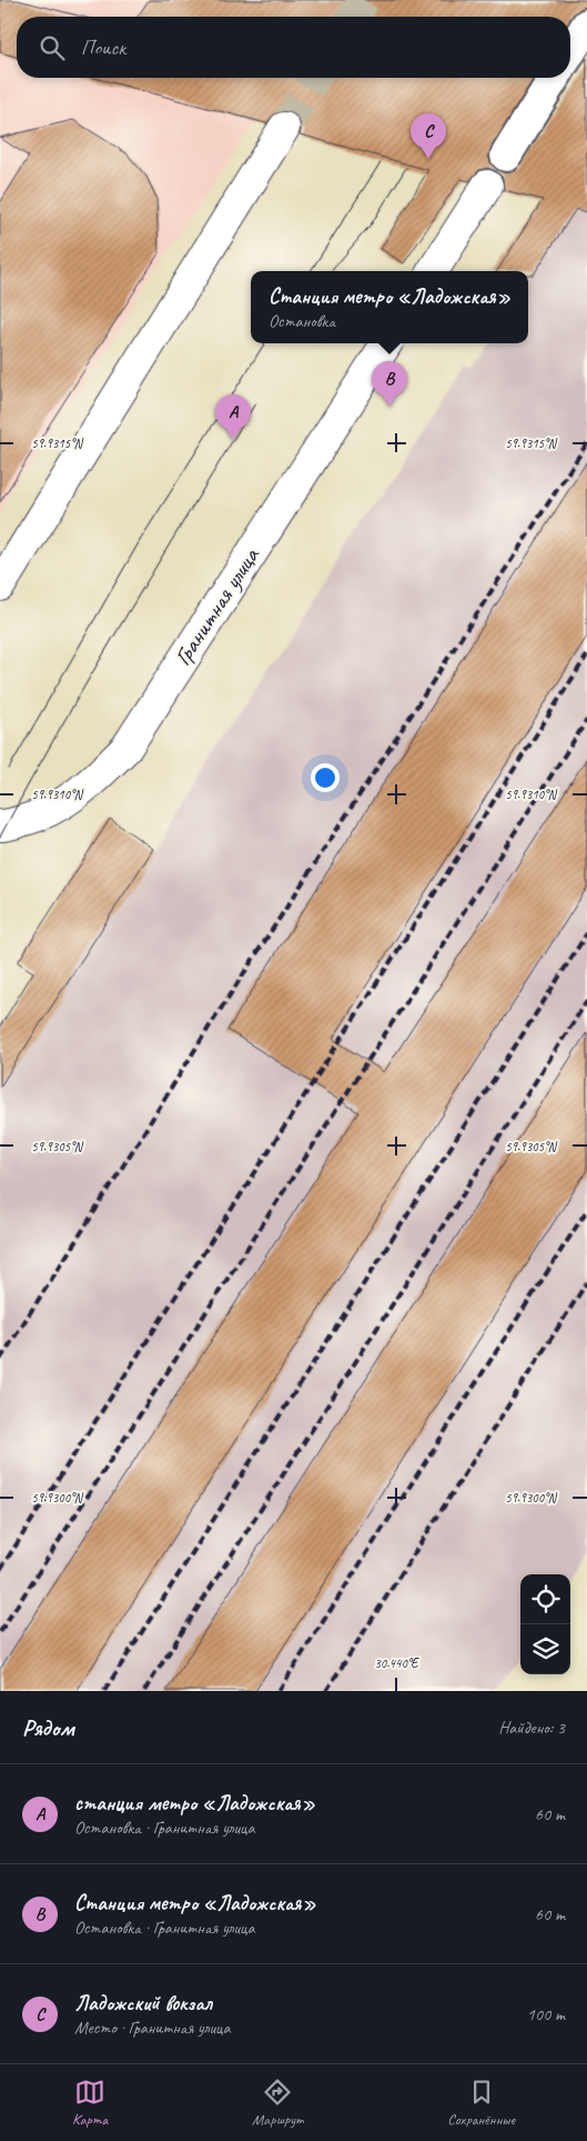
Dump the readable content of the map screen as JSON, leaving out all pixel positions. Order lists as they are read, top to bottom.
{
  "streets": {
    "street": ["Гранитная улица"]
  },
  "page": {
    "search": "Поиск",
    "pins": ["C", "B", "A"],
    "popup": ["Станция метро «Ладожская»", "Остановка"],
    "heading": ["Рядом", "Найдено: 3"],
    "list": [
      {
        "mark": "A",
        "name": "станция метро «Ладожская»",
        "note": "Остановка · Гранитная улица",
        "value": "60 m"
      },
      {
        "mark": "B",
        "name": "Станция метро «Ладожская»",
        "note": "Остановка · Гранитная улица",
        "value": "60 m"
      },
      {
        "mark": "C",
        "name": "Ладожский вокзал",
        "note": "Место · Гранитная улица",
        "value": "100 m"
      }
    ],
    "nav": ["Карта", "Маршрут", "Сохранённые"]
  },
  "coordinates": [
    "59.9315°N",
    "59.9310°N",
    "59.9305°N",
    "59.9300°N",
    "30.440°E"
  ]
}
